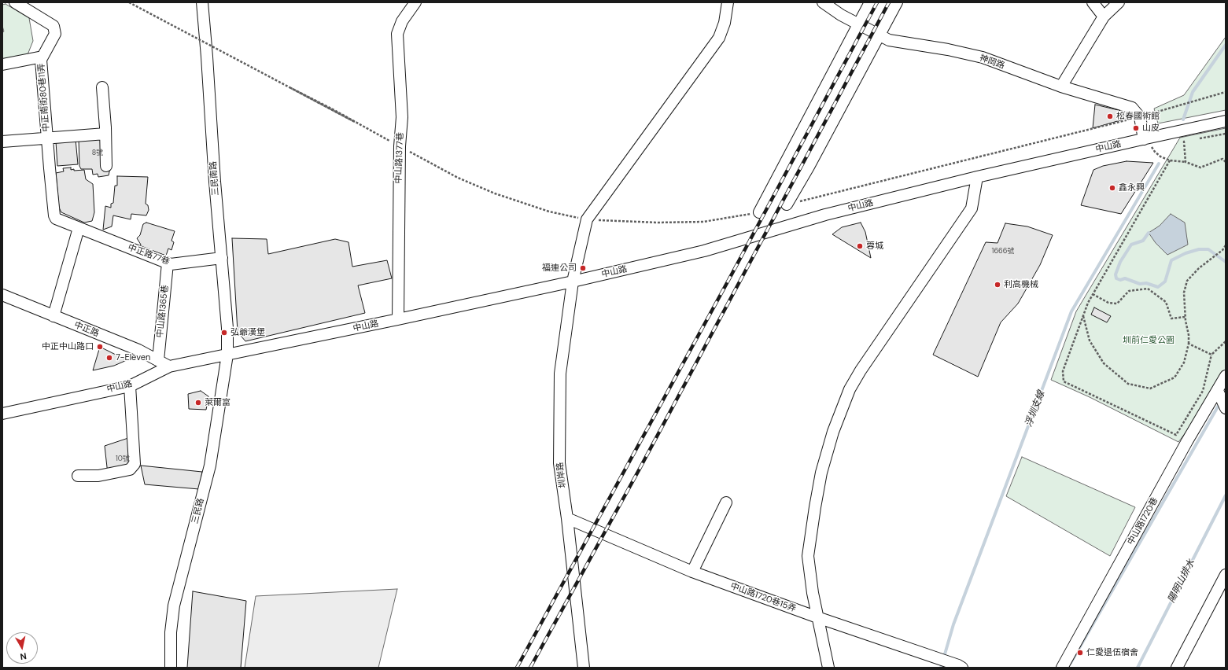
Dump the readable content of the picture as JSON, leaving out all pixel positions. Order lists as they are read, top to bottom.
{
  "streets": {
    "street": [
      "神岡路",
      "中正南街80巷11弄",
      "中山路",
      "中山路1377巷",
      "三民南路",
      "中正路77巷",
      "中山路1365巷",
      "中正路",
      "圳岸路",
      "三民路",
      "中山路1720巷",
      "中山路1720巷15弄"
    ]
  },
  "crossings": [
    ["中正南街80巷11弄", "中正路77巷"],
    ["中山路", "中山路1377巷"],
    ["中山路", "三民南路"],
    ["中山路", "中正路"],
    ["中山路", "圳岸路"],
    ["中山路", "三民路"],
    ["三民南路", "中正路77巷"],
    ["三民南路", "三民路"],
    ["中正路77巷", "中山路1365巷"],
    ["中山路1365巷", "中正路"],
    ["圳岸路", "中山路1720巷15弄"]
  ],
  "water": ["浮圳支線", "陽明山排水"],
  "parks": ["圳前仁愛公園"],
  "places": [
    "松春國術館",
    "山皮",
    "鑫永興",
    "蓉城",
    "福連公司",
    "利高機械",
    "弘爺漢堡",
    "中正中山路口",
    "7-Eleven",
    "萊爾富",
    "仁愛退伍宿舍"
  ],
  "house_numbers": ["8號", "1666號", "10號"],
  "north": "bottom"
}
